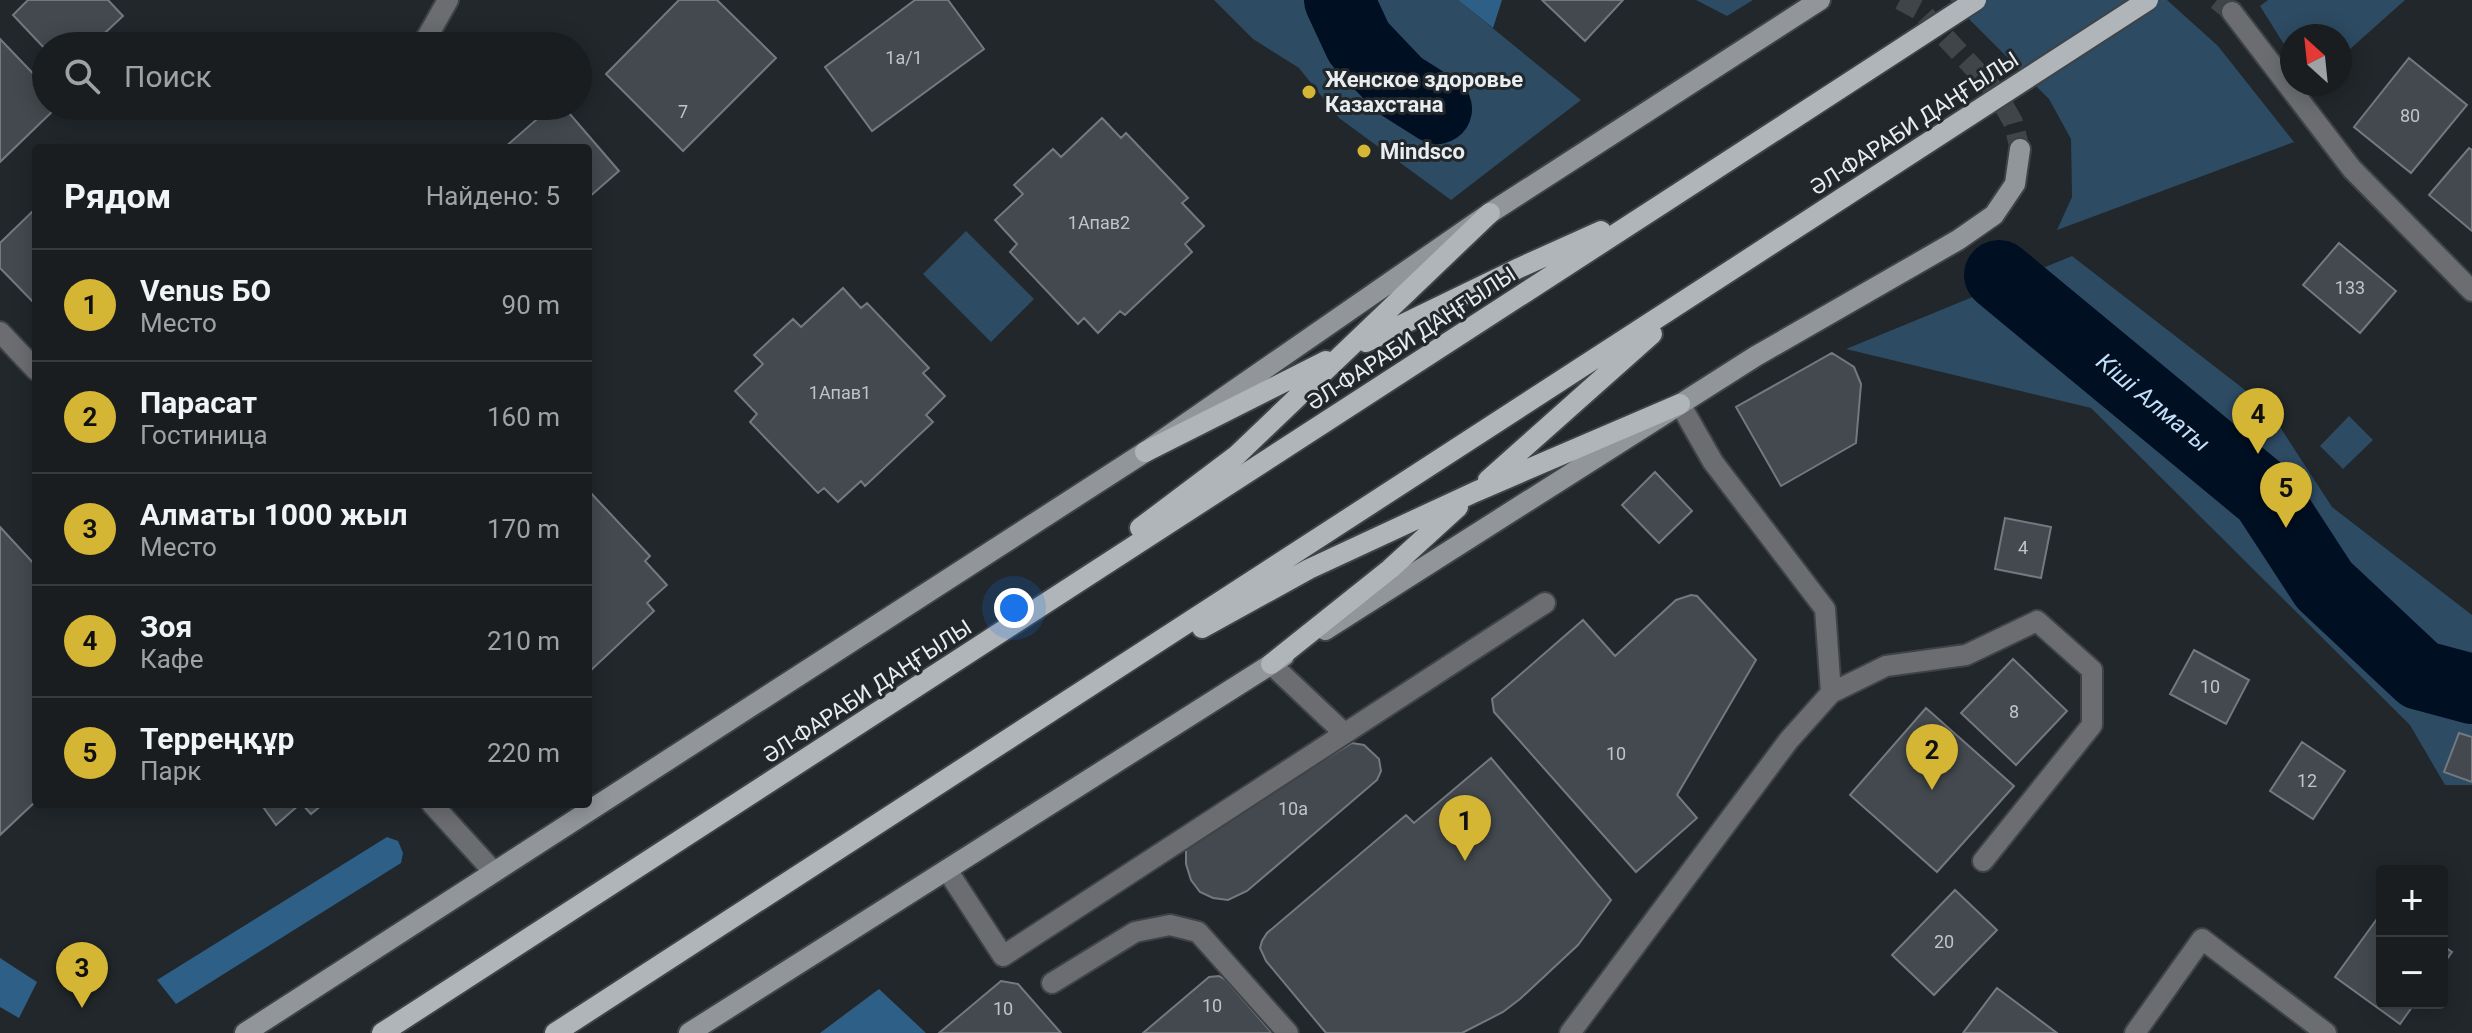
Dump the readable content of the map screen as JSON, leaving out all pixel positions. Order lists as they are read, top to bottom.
{
  "streets": {
    "main road": ["ӘЛ-ФАРАБИ ДАҢҒЫЛЫ"]
  },
  "water": ["Кіші Алматы"],
  "places": ["Женское здоровье Казахстана", "Mindsco"],
  "house_numbers": [
    "1а/1",
    "7",
    "80",
    "1Апав2",
    "133",
    "1Апав1",
    "4",
    "10",
    "8",
    "10",
    "12",
    "10а",
    "20",
    "10",
    "10"
  ],
  "north": "top left",
  "page": {
    "search": "Поиск",
    "heading": ["Рядом", "Найдено: 5"],
    "list": [
      {
        "mark": "1",
        "name": "Venus БО",
        "note": "Место",
        "value": "90 m"
      },
      {
        "mark": "2",
        "name": "Парасат",
        "note": "Гостиница",
        "value": "160 m"
      },
      {
        "mark": "3",
        "name": "Алматы 1000 жыл",
        "note": "Место",
        "value": "170 m"
      },
      {
        "mark": "4",
        "name": "Зоя",
        "note": "Кафе",
        "value": "210 m"
      },
      {
        "mark": "5",
        "name": "Терреңқұр",
        "note": "Парк",
        "value": "220 m"
      }
    ],
    "pins": [
      "4",
      "5",
      "2",
      "1",
      "3"
    ],
    "map_buttons": ["+", "−"]
  }
}
